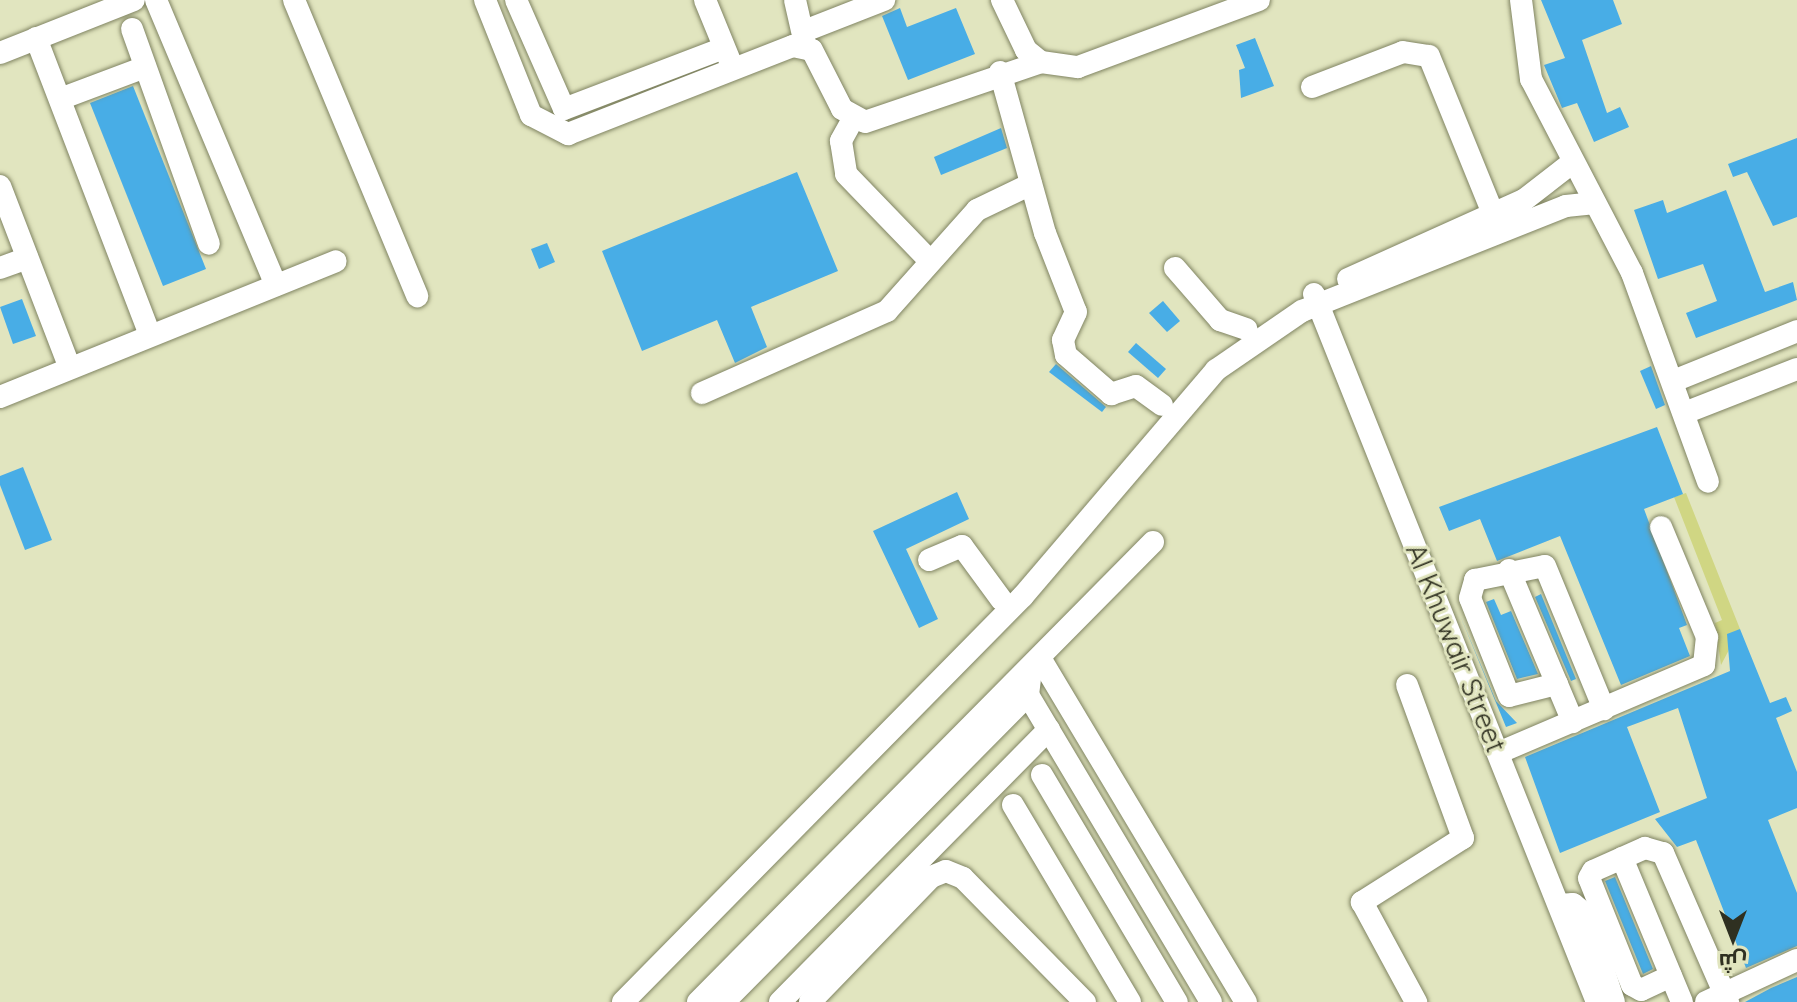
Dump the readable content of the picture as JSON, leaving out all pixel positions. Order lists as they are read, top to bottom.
{
  "streets": {
    "street": ["Al Khuwair Street"]
  },
  "north": "bottom"
}
